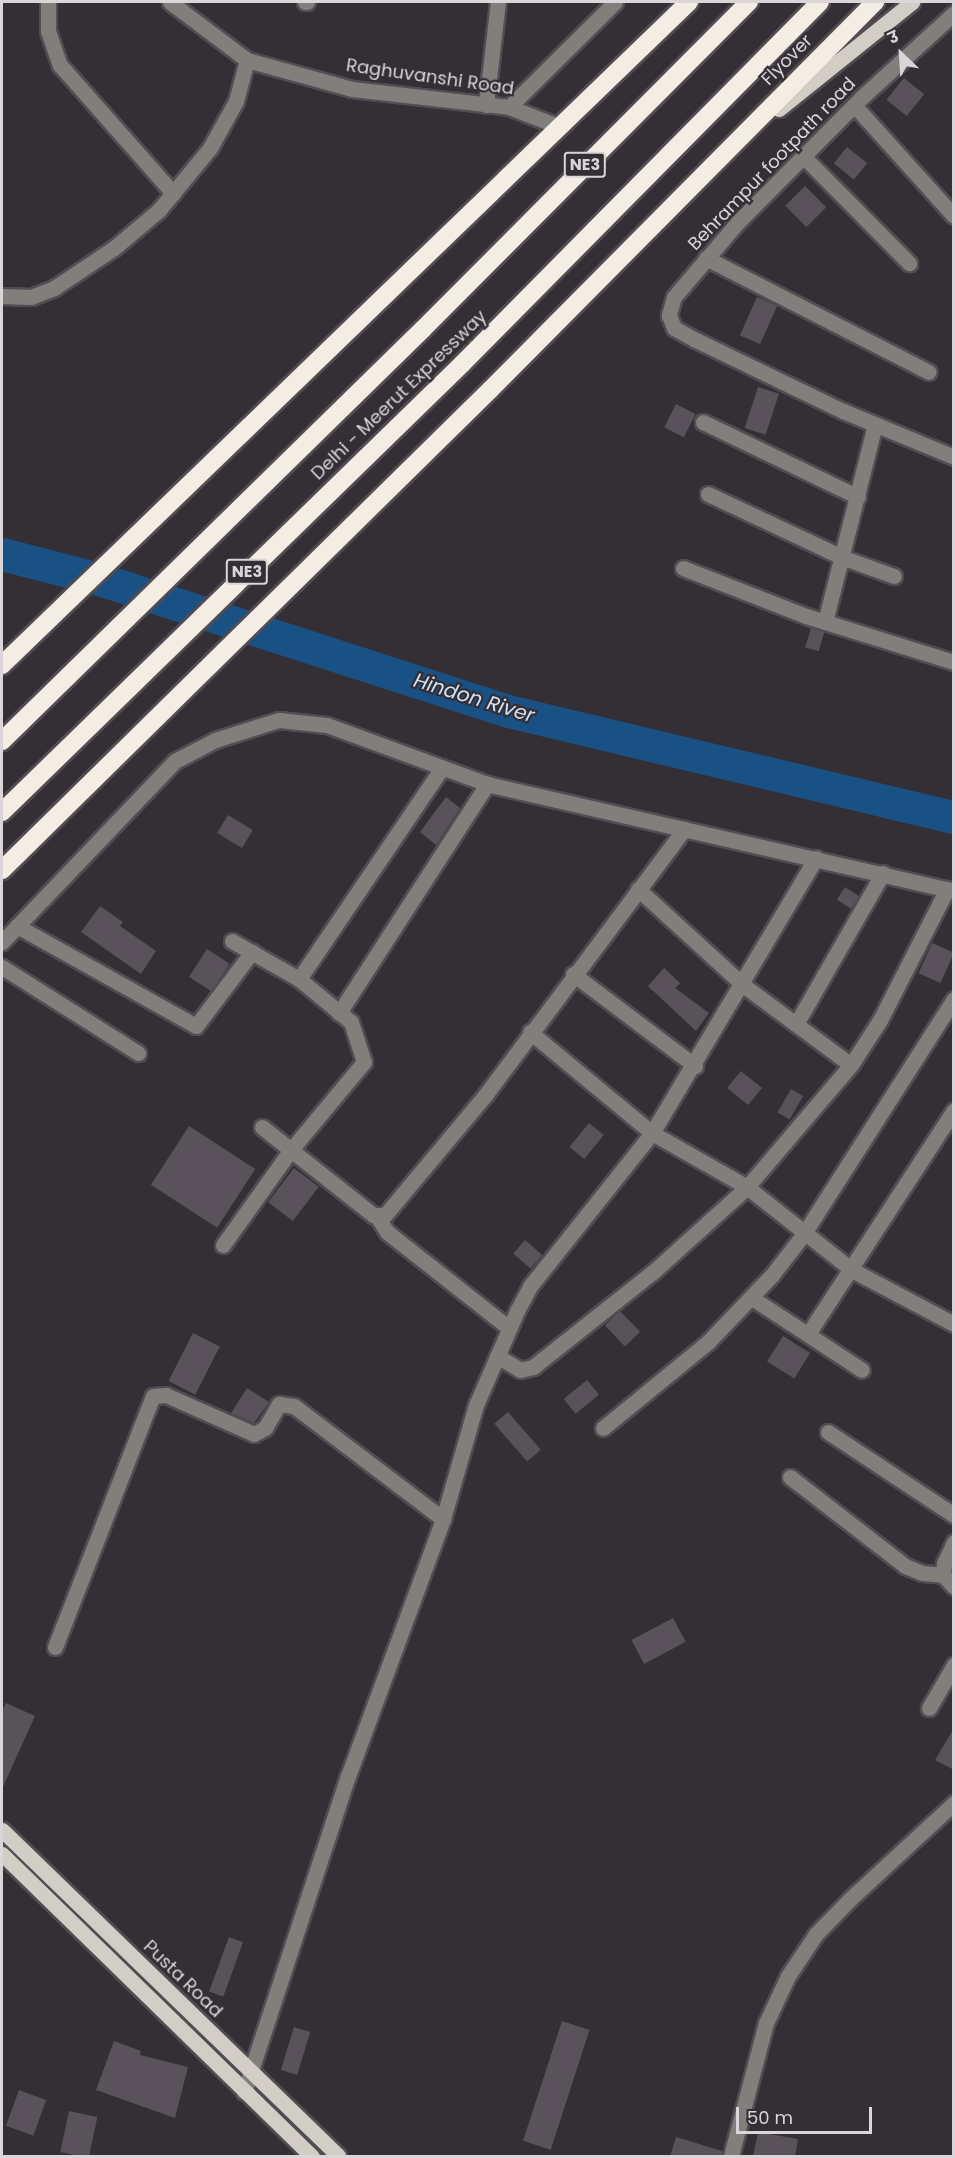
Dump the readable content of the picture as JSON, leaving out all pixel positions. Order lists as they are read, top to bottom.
{
  "streets": {
    "highway": ["Flyover", "NE3", "Delhi - Meerut Expressway"],
    "main road": ["Pusta Road"],
    "street": ["Raghuvanshi Road", "Behrampur footpath road"]
  },
  "water": ["Hindon River"],
  "scale_bar": "50 m",
  "north": "top left"
}
